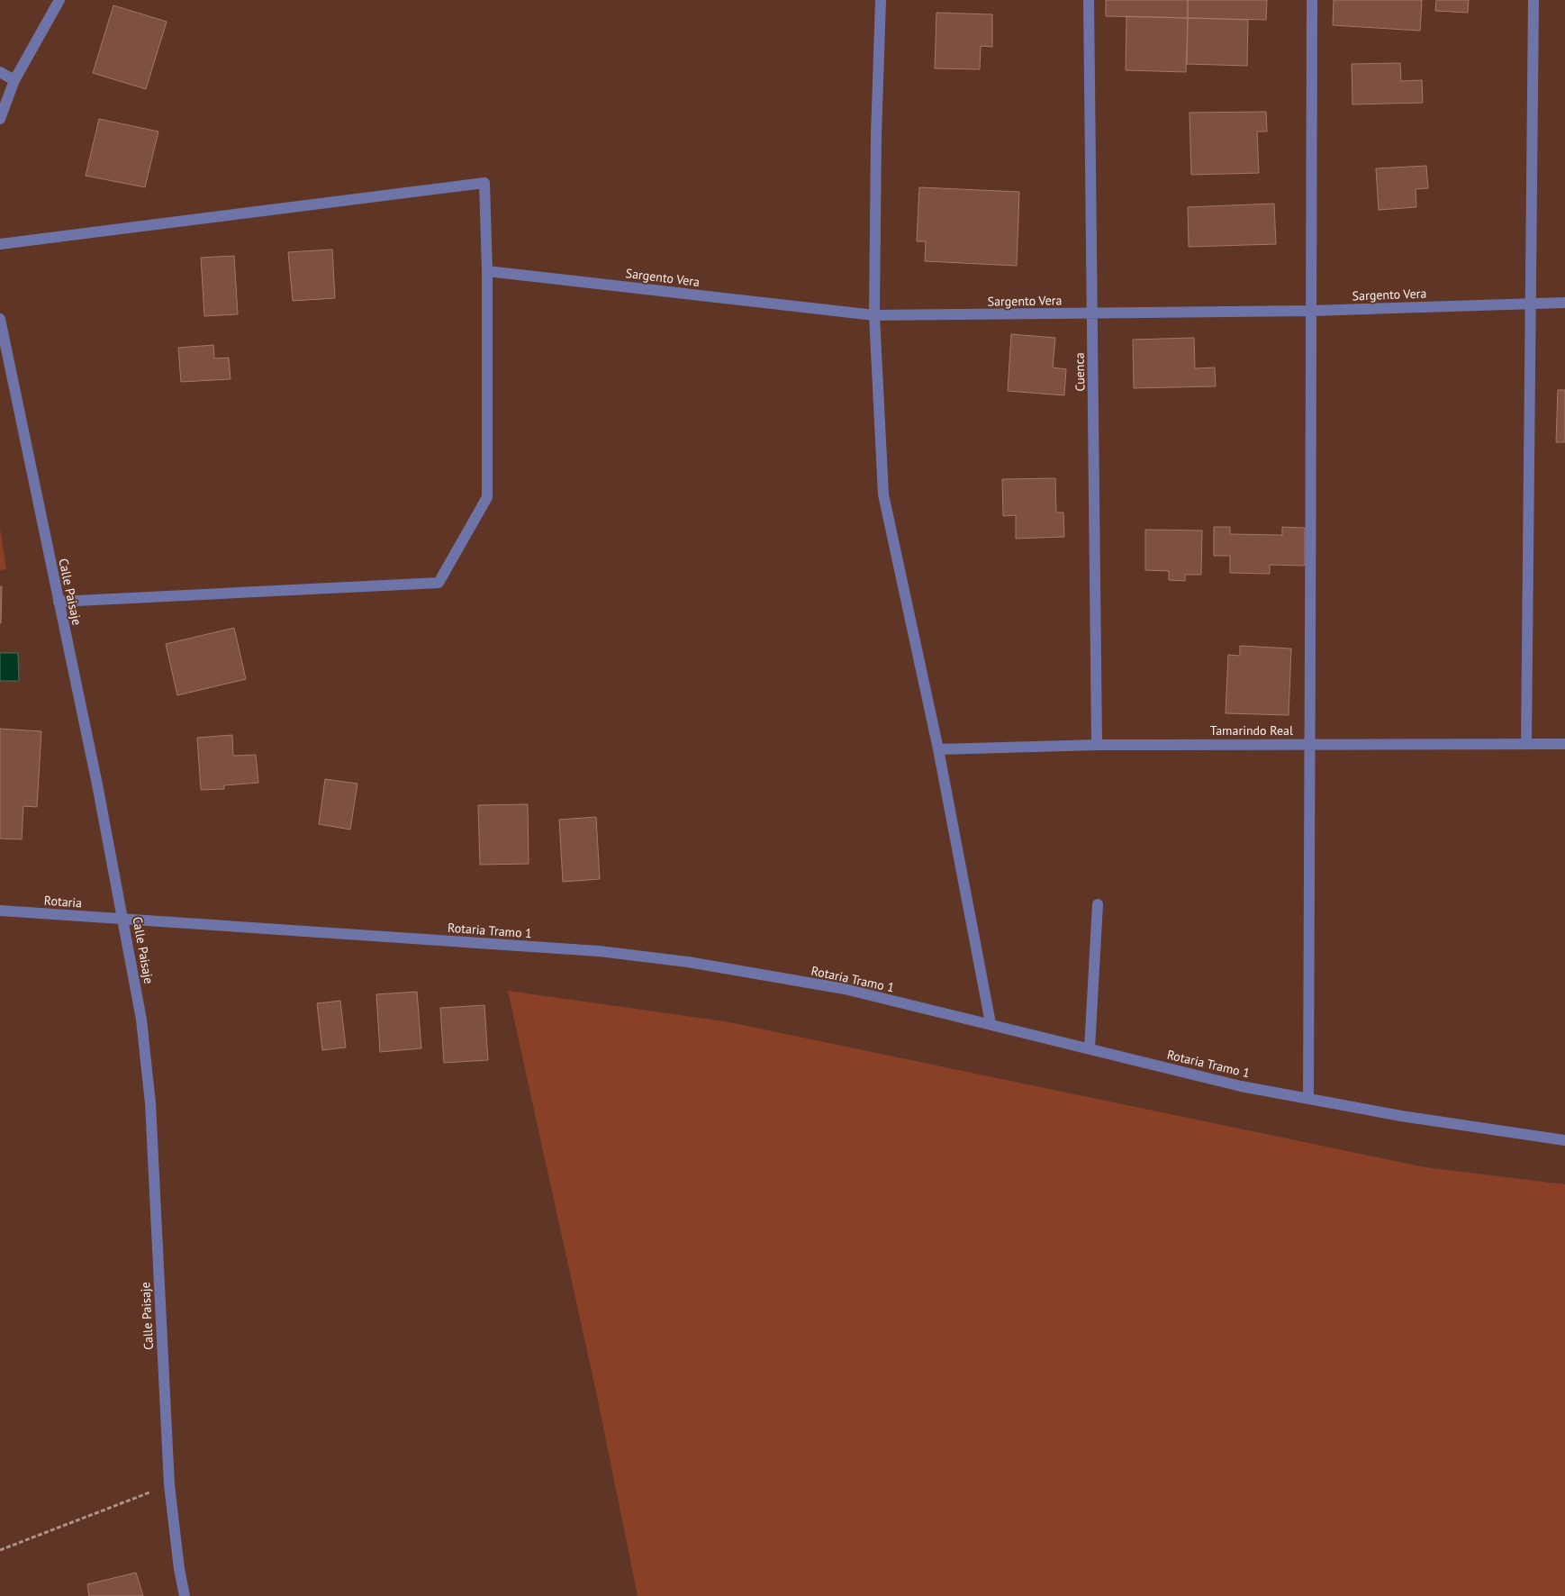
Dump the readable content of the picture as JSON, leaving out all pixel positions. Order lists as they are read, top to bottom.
{
  "streets": {
    "street": [
      "Sargento Vera",
      "Cuenca",
      "Calle Paisaje",
      "Tamarindo Real",
      "Rotaria",
      "Rotaria Tramo 1"
    ]
  },
  "crossings": [
    ["Sargento Vera", "Cuenca"],
    ["Cuenca", "Tamarindo Real"],
    ["Calle Paisaje", "Rotaria"],
    ["Calle Paisaje", "Rotaria Tramo 1"],
    ["Rotaria", "Rotaria Tramo 1"]
  ]
}
